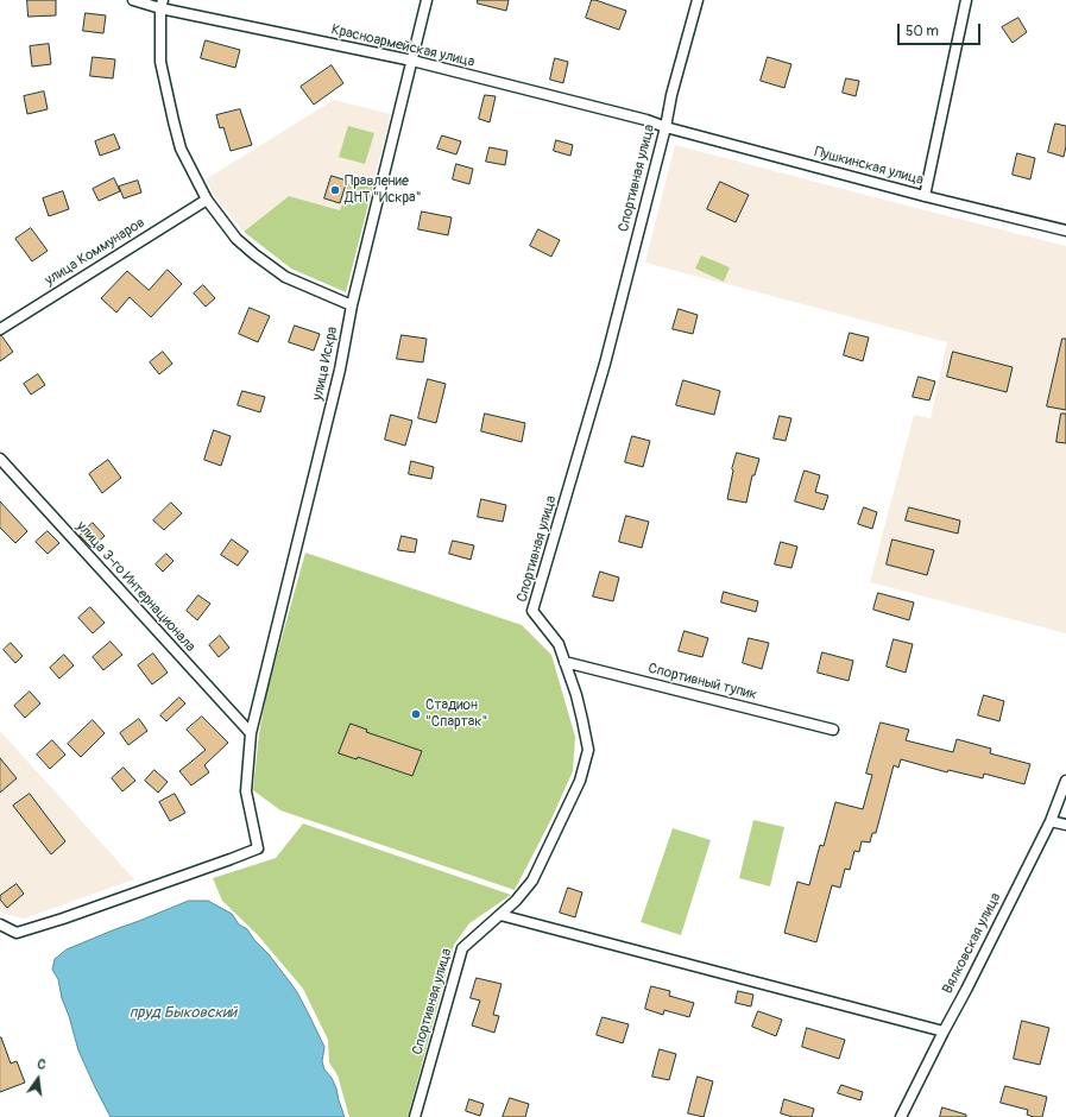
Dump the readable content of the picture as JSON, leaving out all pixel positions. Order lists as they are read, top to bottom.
{
  "streets": {
    "street": [
      "Красноармейская улица",
      "Пушкинская улица",
      "Спортивная улица",
      "улица Коммунаров",
      "улица Искра",
      "улица 3-го Интернационала",
      "Спортивный тупик",
      "Вялковская улица"
    ]
  },
  "crossings": [
    ["Красноармейская улица", "Пушкинская улица"],
    ["Красноармейская улица", "Спортивная улица"],
    ["Красноармейская улица", "улица Искра"],
    ["Пушкинская улица", "Спортивная улица"],
    ["Спортивная улица", "Спортивный тупик"],
    ["улица Искра", "улица 3-го Интернационала"]
  ],
  "water": ["пруд Быковский"],
  "places": ["Правление ДНТ \"Искра\"", "Стадион \"Спартак\""],
  "scale_bar": "50 m",
  "north": "top"
}
